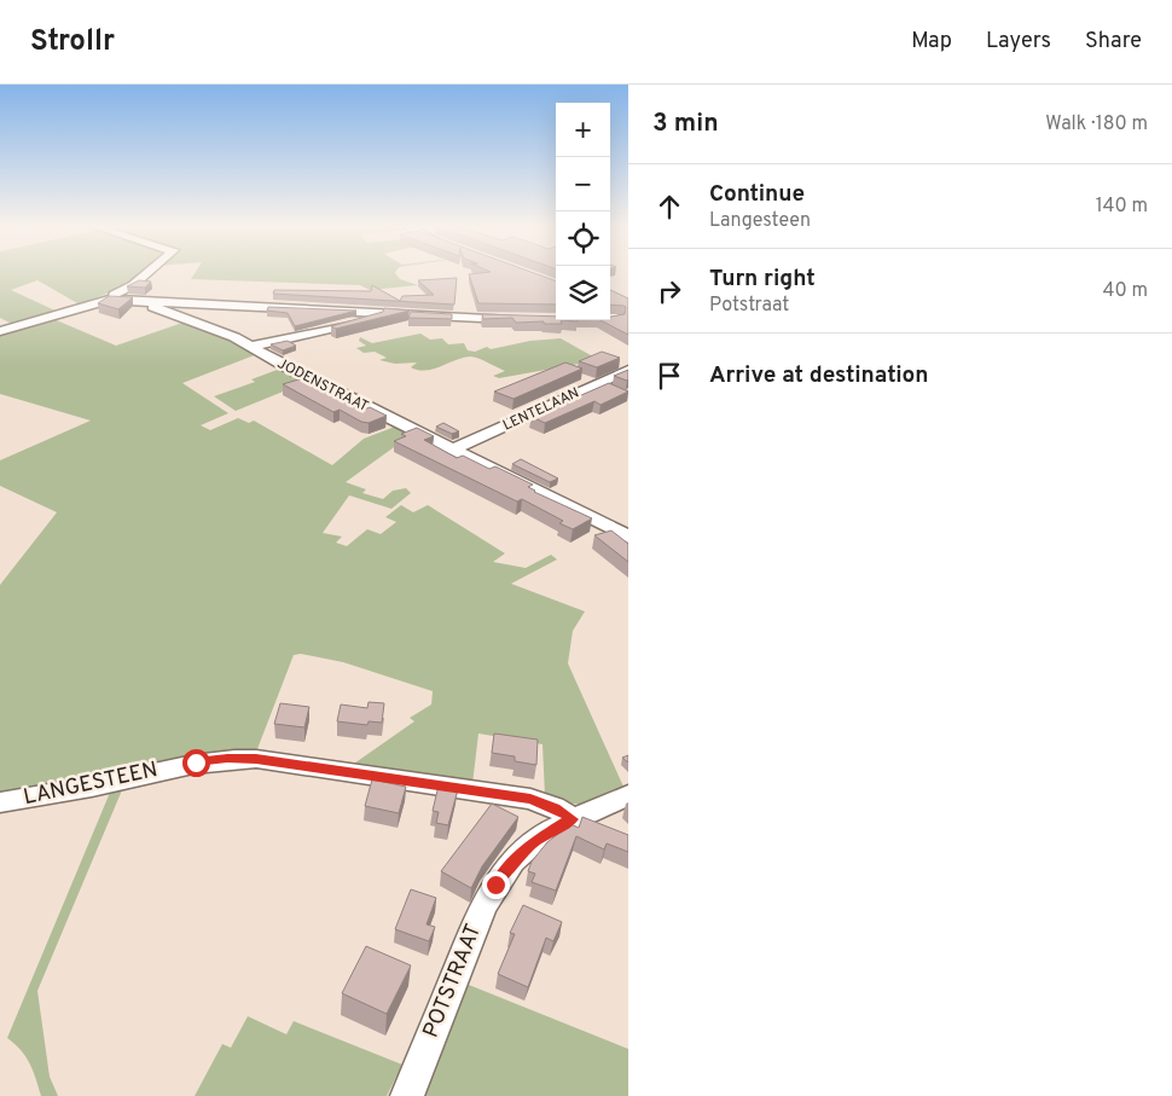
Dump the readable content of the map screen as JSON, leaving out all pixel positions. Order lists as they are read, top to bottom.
{
  "streets": {
    "street": [
      "JODENSTRAAT",
      "LENTELAAN",
      "LANGESTEEN",
      "POTSTRAAT"
    ]
  },
  "crossings": [
    ["JODENSTRAAT", "LENTELAAN"],
    ["LANGESTEEN", "POTSTRAAT"]
  ],
  "page": {
    "header": "Strollr",
    "nav": ["Map", "Layers", "Share"],
    "heading": ["3 min", "Walk · 180 m"],
    "map_buttons": ["+", "−"],
    "list": [
      ["Continue", "Langesteen", "140 m"],
      ["Turn right", "Potstraat", "40 m"],
      "Arrive at destination"
    ]
  }
}
